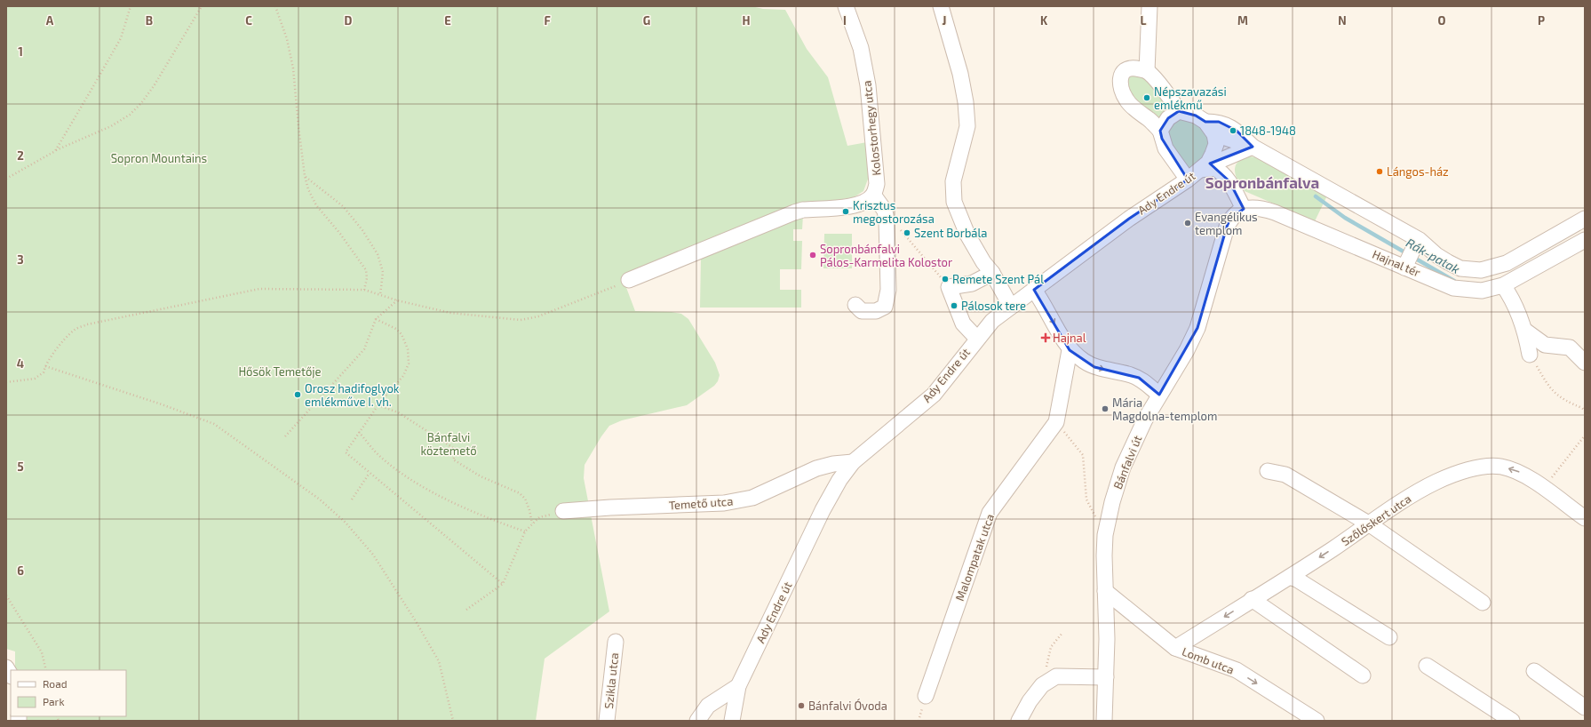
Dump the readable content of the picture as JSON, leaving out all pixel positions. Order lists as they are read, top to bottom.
{
  "streets": {
    "street": [
      "Kolostorhegy utca",
      "Ady Endre út",
      "Hajnal tér",
      "Bánfalvi út",
      "Temető utca",
      "Szőlőskert utca",
      "Malompatak utca",
      "Lomb utca",
      "Szikla utca"
    ]
  },
  "crossings": [
    ["Ady Endre út", "Hajnal tér"],
    ["Ady Endre út", "Bánfalvi út"],
    ["Ady Endre út", "Temető utca"],
    ["Hajnal tér", "Bánfalvi út"],
    ["Bánfalvi út", "Lomb utca"],
    ["Szőlőskert utca", "Lomb utca"]
  ],
  "one_way": ["Szőlőskert utca"],
  "districts": ["Sopronbánfalva"],
  "water": ["Rák-patak"],
  "parks": ["Sopron Mountains", "Hősök Temetője", "Bánfalvi köztemető"],
  "places": {
    "other": [
      "Népszavazási emlékmű",
      "1848-1948",
      "Lángos-ház",
      "Krisztus megostorozása",
      "Evangélikus templom",
      "Szent Borbála",
      "Sopronbánfalvi Pálos-Karmelita Kolostor",
      "Remete Szent Pál",
      "Pálosok tere",
      "Orosz hadifoglyok emlékműve I. vh.",
      "Mária Magdolna-templom",
      "Bánfalvi Óvoda"
    ],
    "health": ["Hajnal"]
  },
  "legend": ["Road", "Park"],
  "grid": {
    "columns": [
      "A",
      "B",
      "C",
      "D",
      "E",
      "F",
      "G",
      "H",
      "I",
      "J",
      "K",
      "L",
      "M",
      "N",
      "O",
      "P"
    ],
    "rows": [
      "1",
      "2",
      "3",
      "4",
      "5",
      "6"
    ]
  }
}
